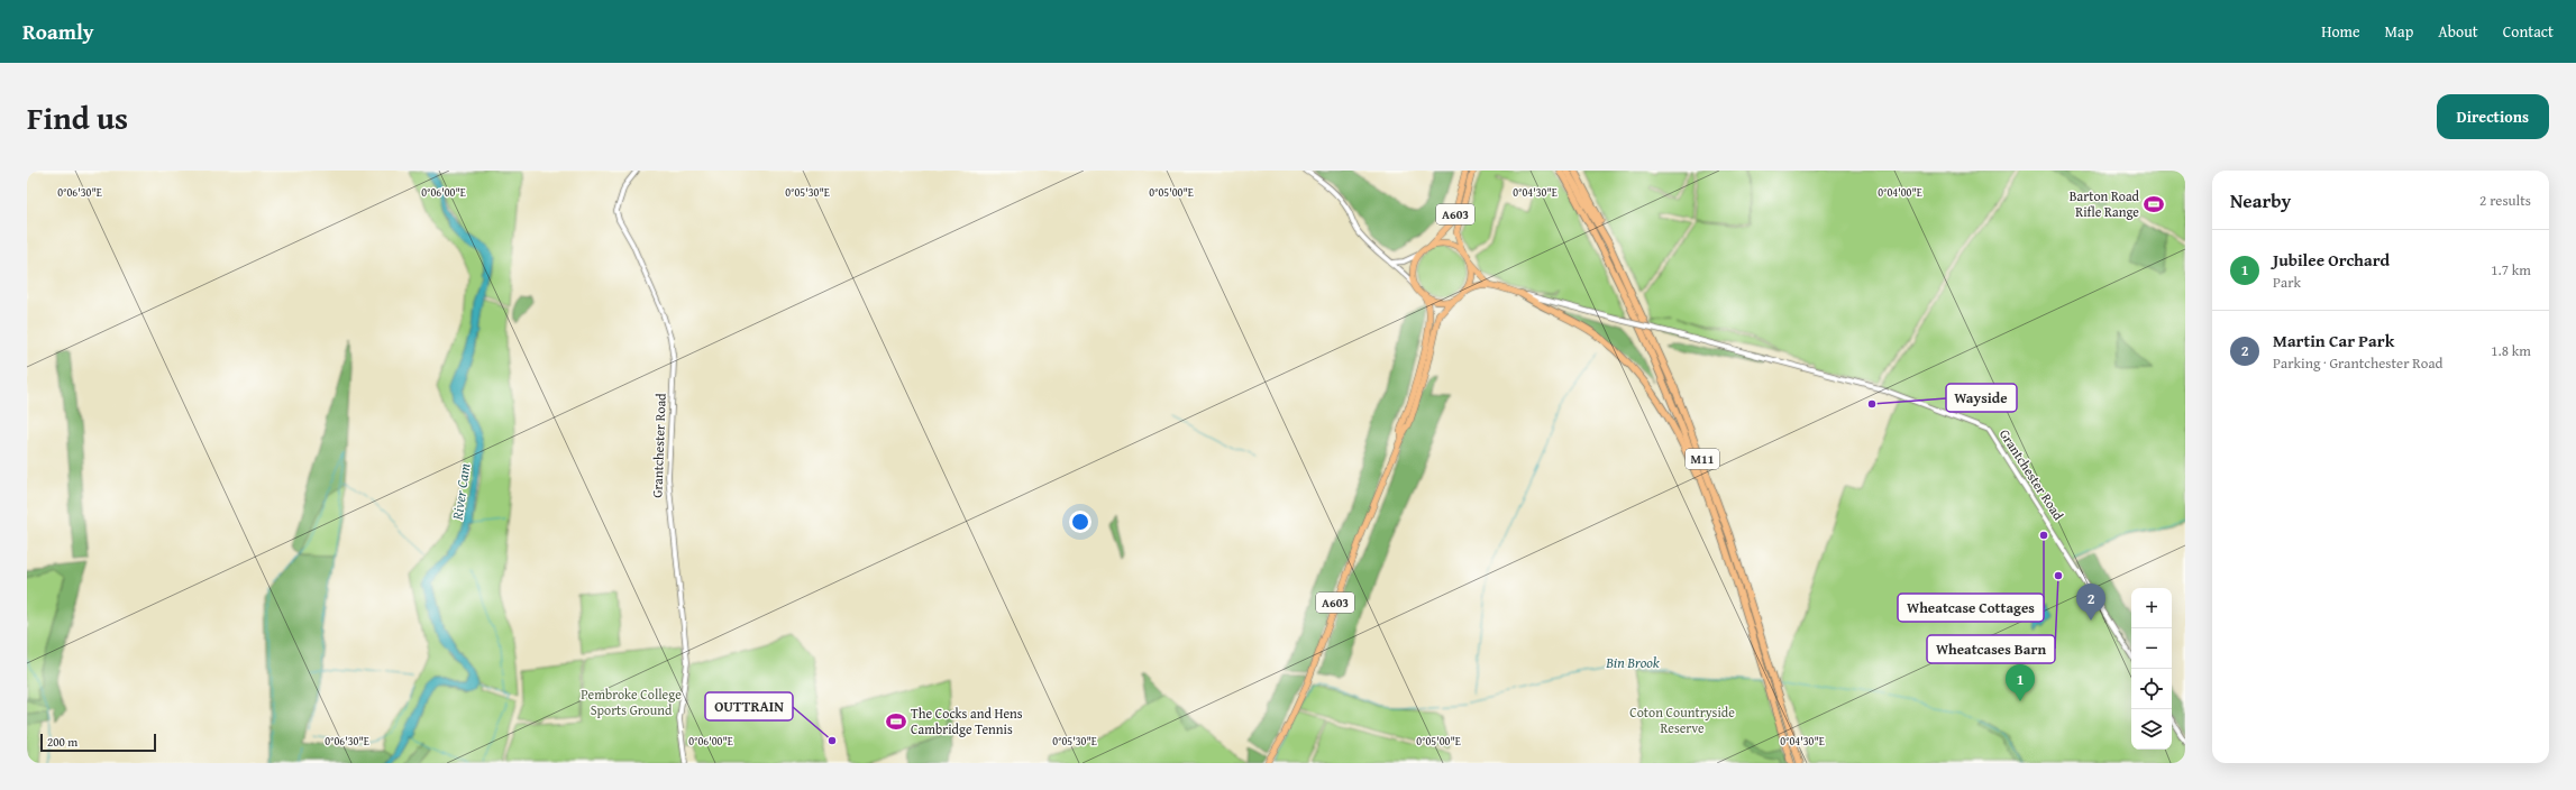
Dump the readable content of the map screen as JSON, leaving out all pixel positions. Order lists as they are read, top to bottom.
{
  "streets": {
    "highway": ["M11"],
    "main road": ["A603"],
    "street": ["Grantchester Road"]
  },
  "water": ["River Cam", "Bin Brook"],
  "parks": ["Pembroke College Sports Ground", "Coton Countryside Reserve"],
  "places": {
    "sports": ["Barton Road Rifle Range", "The Cocks and Hens Cambridge Tennis"],
    "other": [
      "Wayside",
      "Wheatcase Cottages",
      "Wheatcases Barn",
      "OUTTRAIN"
    ]
  },
  "scale_bar": "200 m",
  "page": {
    "header": "Roamly",
    "nav": [
      "Home",
      "Map",
      "About",
      "Contact"
    ],
    "title": "Find us",
    "buttons": "Directions",
    "heading": ["Nearby", "2 results"],
    "list": [
      {
        "mark": "1",
        "name": "Jubilee Orchard",
        "note": "Park",
        "value": "1.7 km"
      },
      {
        "mark": "2",
        "name": "Martin Car Park",
        "note": "Parking · Grantchester Road",
        "value": "1.8 km"
      }
    ],
    "pins": ["2", "1"],
    "map_buttons": ["+", "−"],
    "scale": "200 m"
  },
  "coordinates": [
    "0°06'30\"E",
    "0°06'00\"E",
    "0°05'30\"E",
    "0°05'00\"E",
    "0°04'30\"E",
    "0°04'00\"E"
  ]
}
